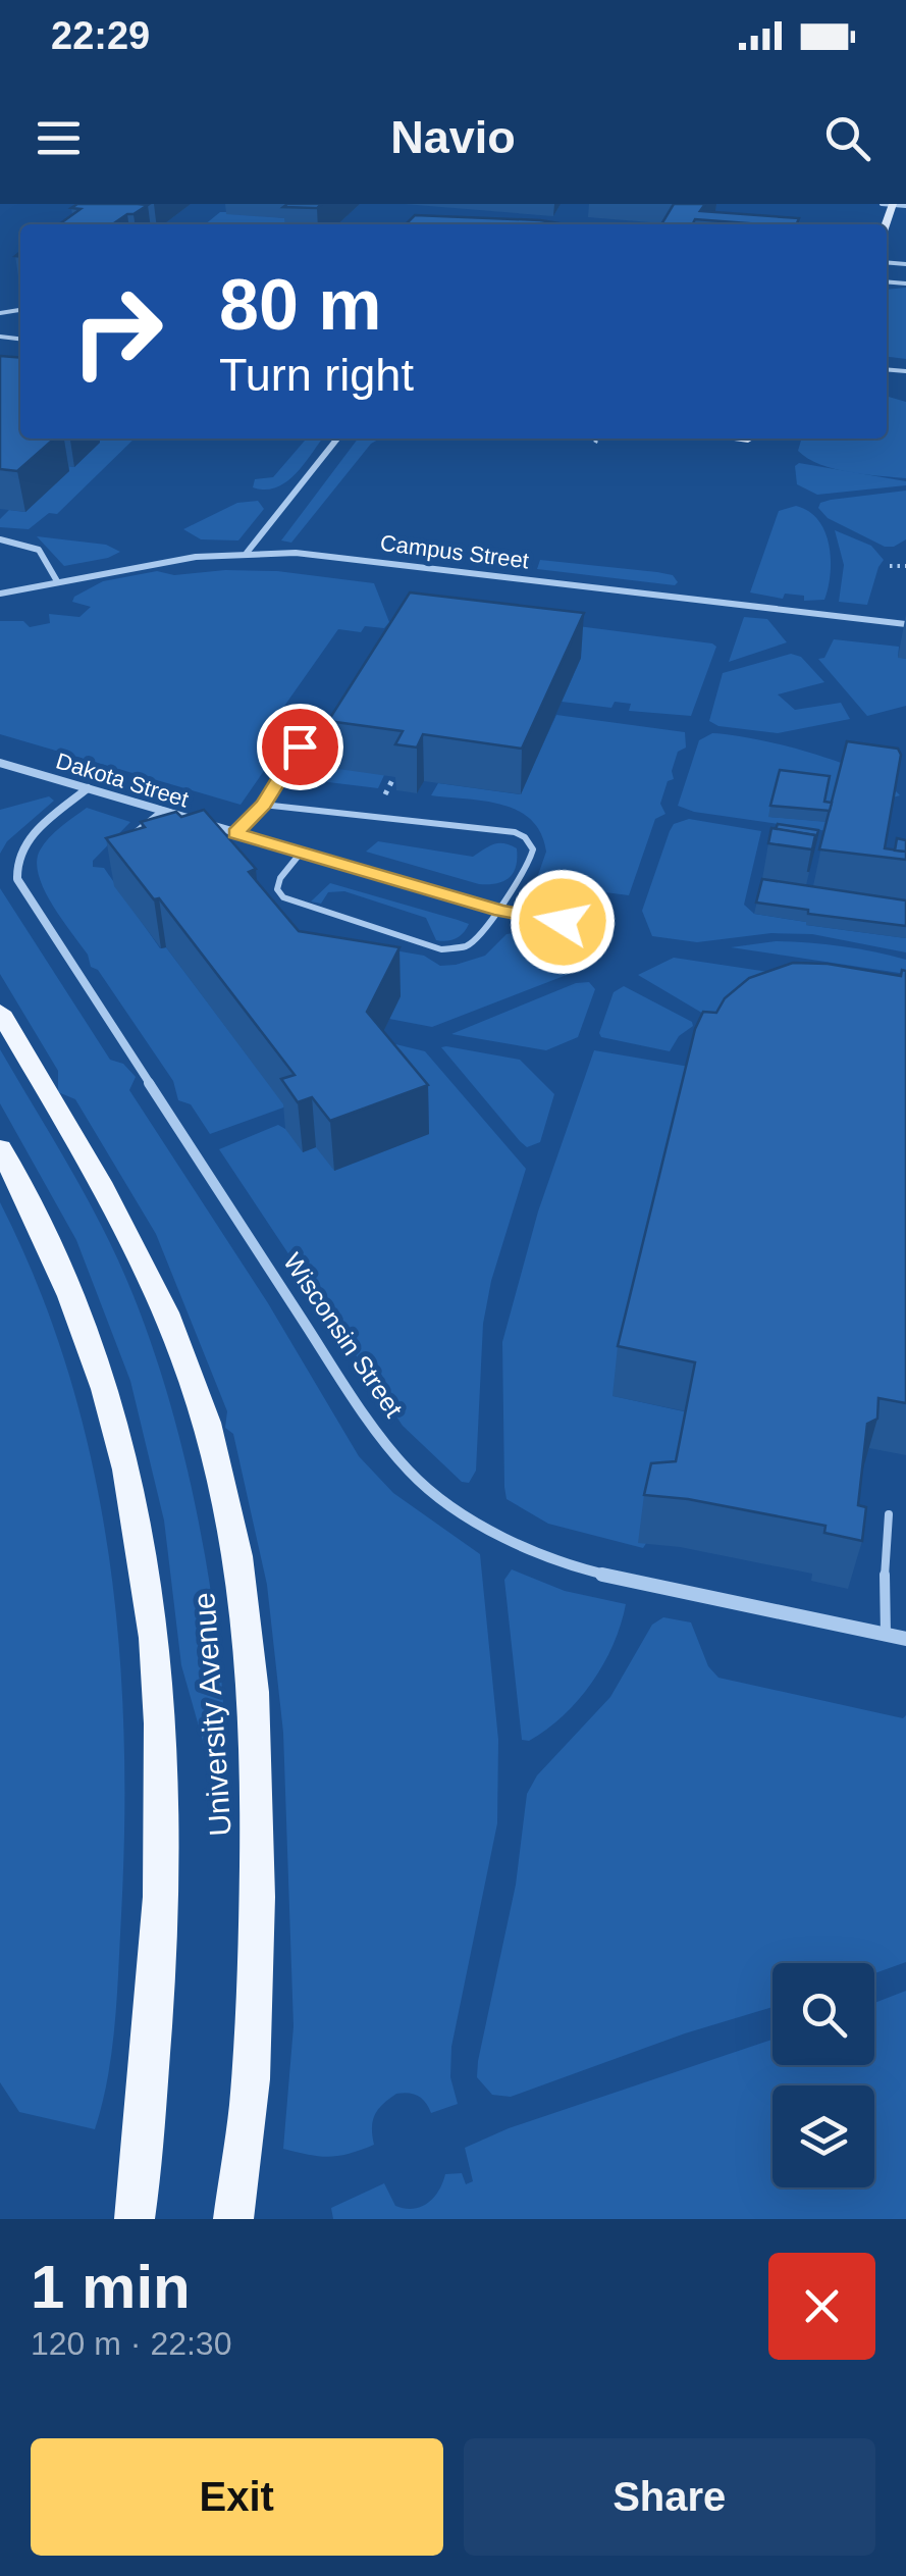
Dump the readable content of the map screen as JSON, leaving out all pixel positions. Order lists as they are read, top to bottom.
{
  "streets": {
    "main road": ["University Avenue"],
    "street": ["Campus Street", "Dakota Street", "Wisconsin Street"]
  },
  "crossings": [
    ["Dakota Street", "Wisconsin Street"]
  ],
  "page": {
    "status": "22:29",
    "header": "Navio",
    "turn": ["80 m", "Turn right"],
    "heading": ["1 min", "120 m · 22:30"],
    "buttons": ["Exit", "Share"]
  }
}
